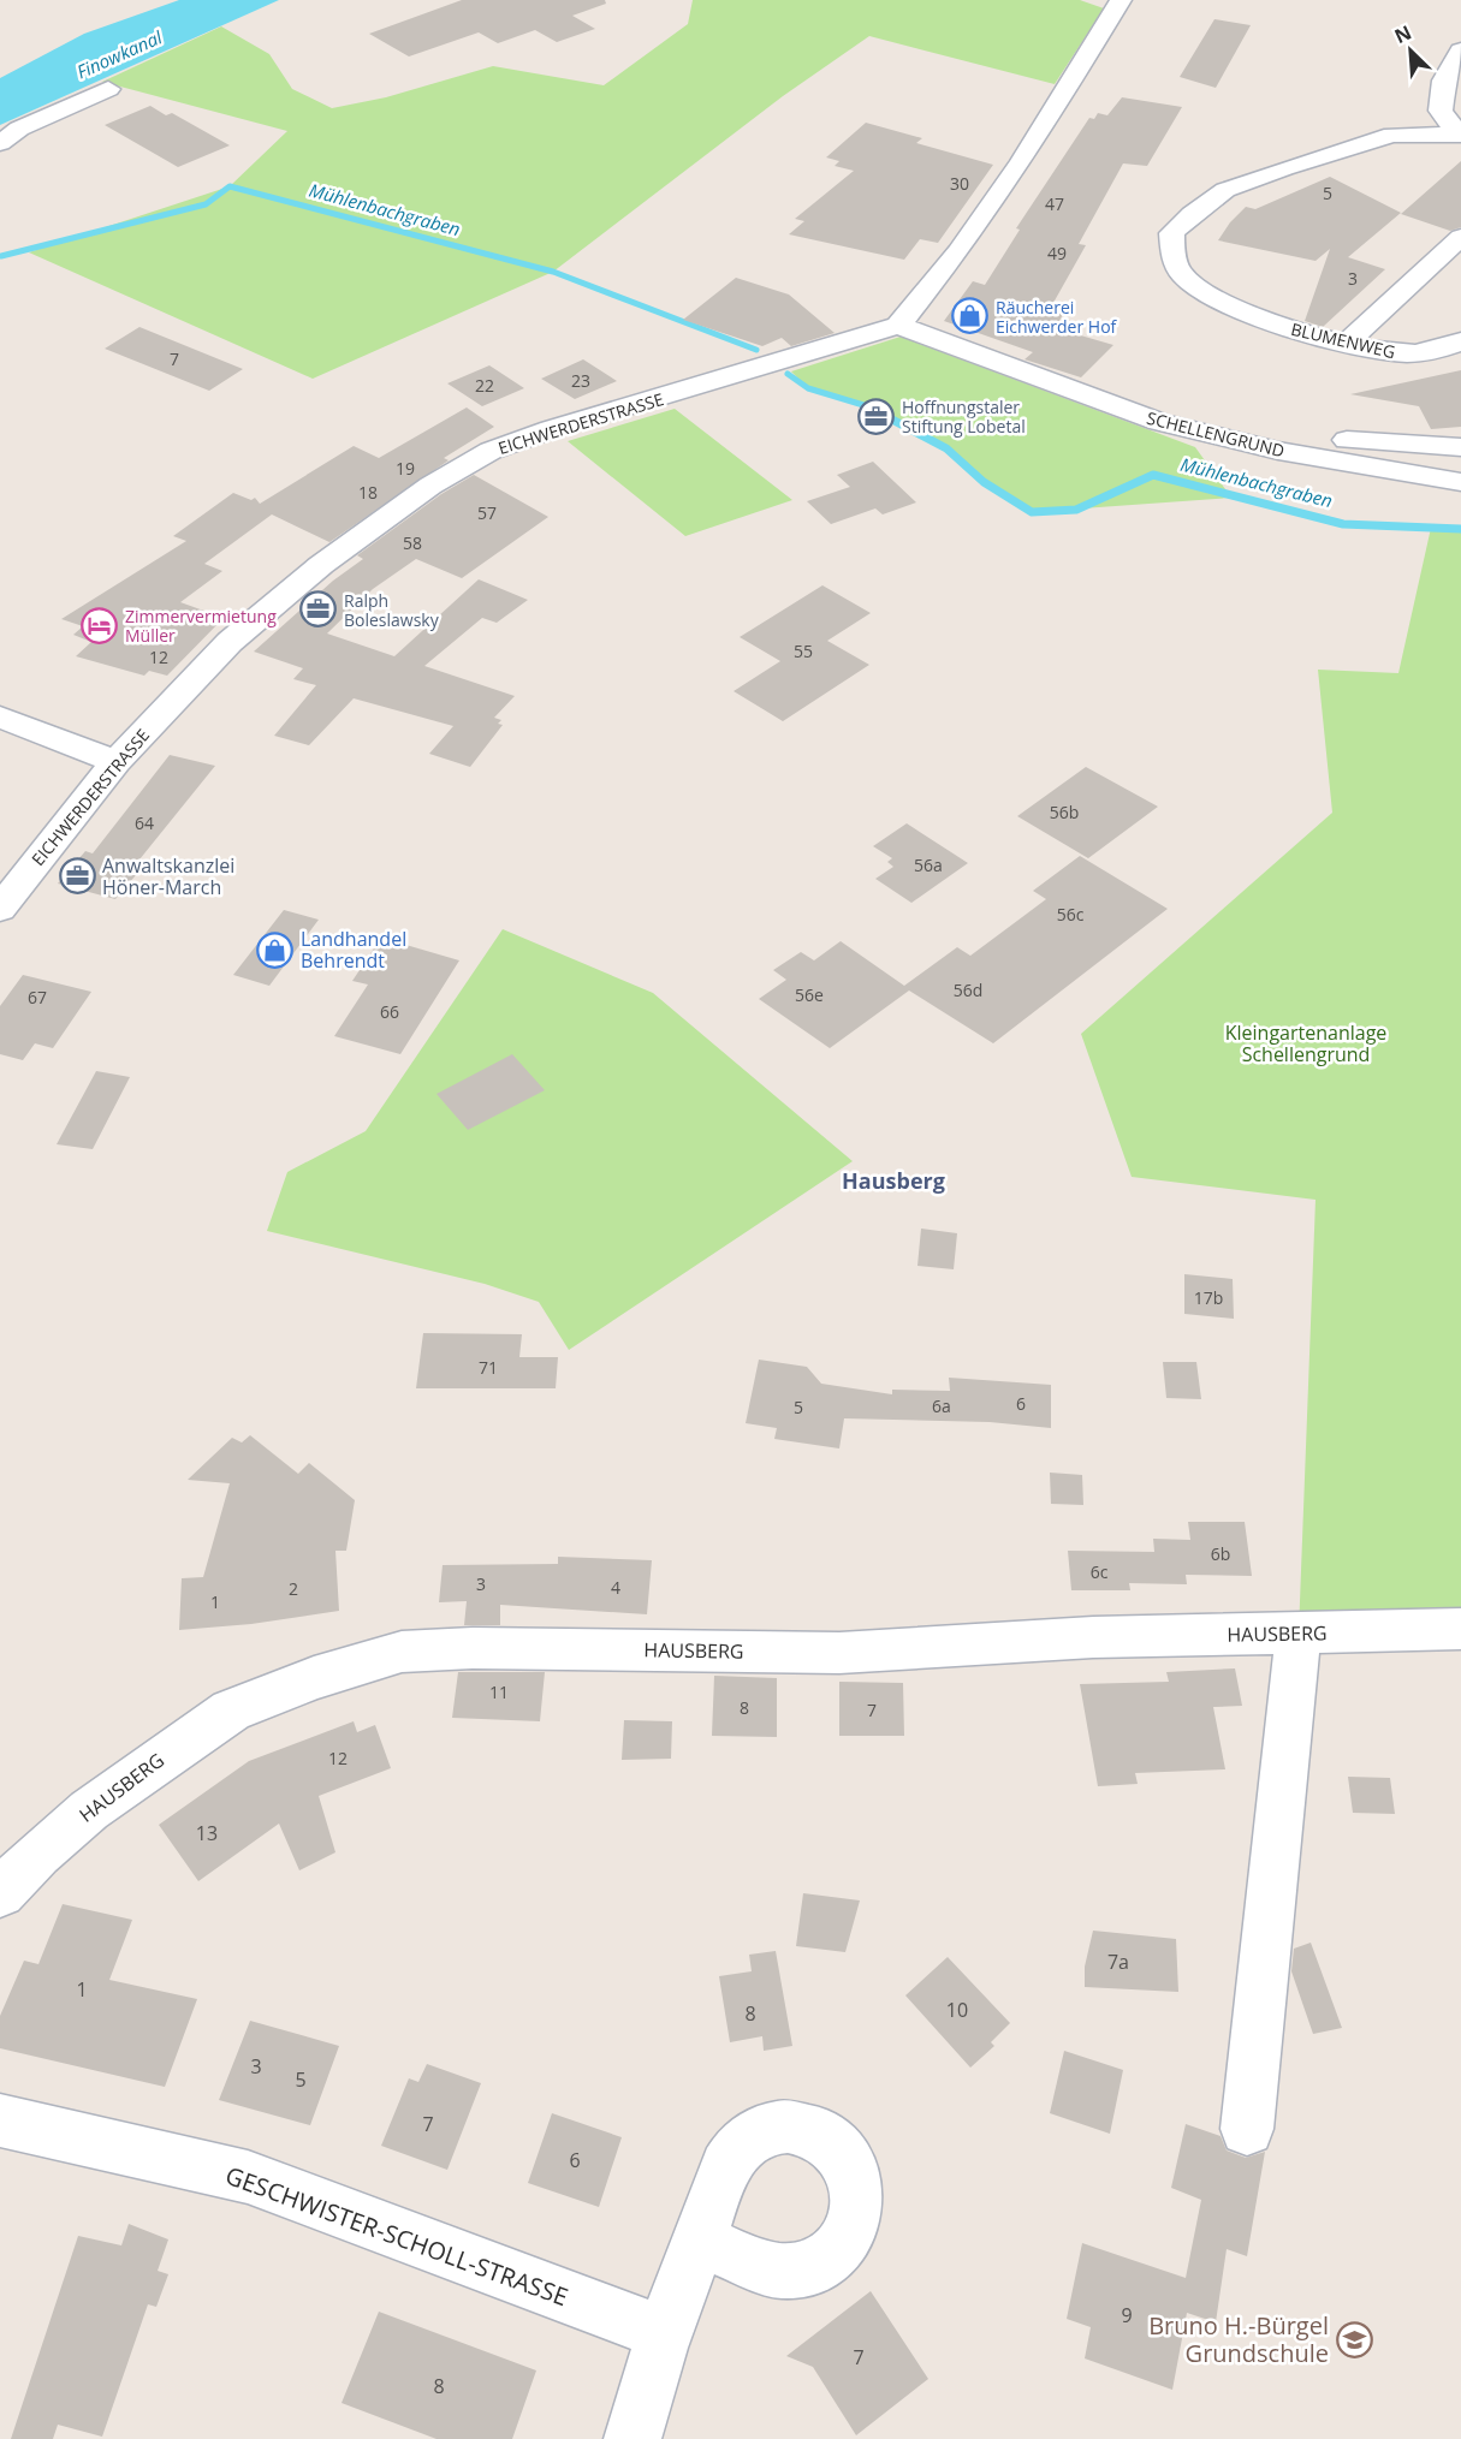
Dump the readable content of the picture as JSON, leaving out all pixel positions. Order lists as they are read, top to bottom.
{
  "streets": {
    "street": [
      "BLUMENWEG",
      "EICHWERDERSTRASSE",
      "SCHELLENGRUND",
      "HAUSBERG",
      "GESCHWISTER-SCHOLL-STRASSE"
    ]
  },
  "crossings": [
    ["EICHWERDERSTRASSE", "SCHELLENGRUND"]
  ],
  "districts": ["Hausberg"],
  "water": ["Finowkanal", "Mühlenbachgraben"],
  "parks": ["Kleingartenanlage Schellengrund"],
  "places": {
    "shop": ["Räucherei Eichwerder Hof", "Landhandel Behrendt"],
    "office": ["Hoffnungstaler Stiftung Lobetal", "Ralph Boleslawsky", "Anwaltskanzlei Höner-March"],
    "hotel": ["Zimmervermietung Müller"],
    "school or university": ["Bruno H.-Bürgel Grundschule"]
  },
  "house_numbers": [
    "30",
    "5",
    "47",
    "49",
    "3",
    "7",
    "23",
    "22",
    "19",
    "18",
    "57",
    "58",
    "55",
    "12",
    "56b",
    "64",
    "56a",
    "56c",
    "56d",
    "56e",
    "67",
    "66",
    "17b",
    "71",
    "6",
    "6a",
    "5",
    "6b",
    "6c",
    "3",
    "4",
    "2",
    "1",
    "11",
    "8",
    "7",
    "12",
    "13",
    "7a",
    "1",
    "10",
    "8",
    "3",
    "5",
    "7",
    "6",
    "9",
    "7",
    "8"
  ],
  "north": "top left"
}
